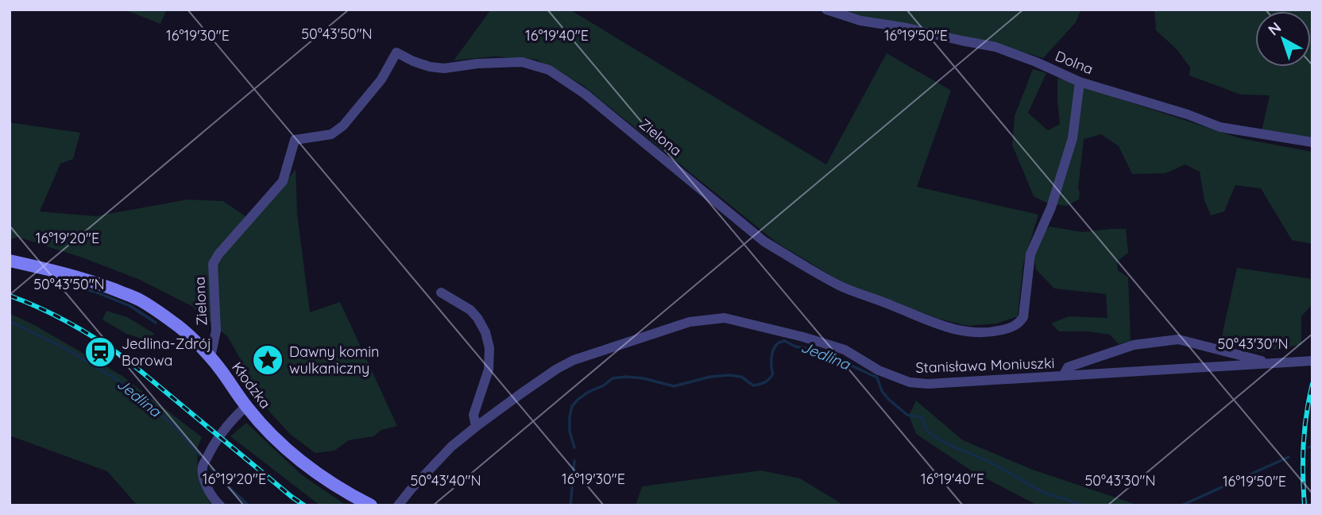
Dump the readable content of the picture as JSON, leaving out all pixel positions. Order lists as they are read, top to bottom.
{
  "streets": {
    "main road": ["Kłodzka"],
    "street": ["Dolna", "Zielona", "Stanisława Moniuszki"]
  },
  "crossings": [
    ["Dolna", "Zielona"],
    ["Zielona", "Kłodzka"]
  ],
  "water": ["Jedlina"],
  "places": {
    "station": ["Jedlina-Zdrój Borowa"],
    "place": ["Dawny komin wulkaniczny"]
  },
  "north": "top left",
  "coordinates": [
    "50°43'50\"N",
    "16°19'50\"E",
    "16°19'30\"E",
    "16°19'40\"E",
    "16°19'20\"E",
    "50°43'30\"N",
    "50°43'40\"N"
  ]
}
